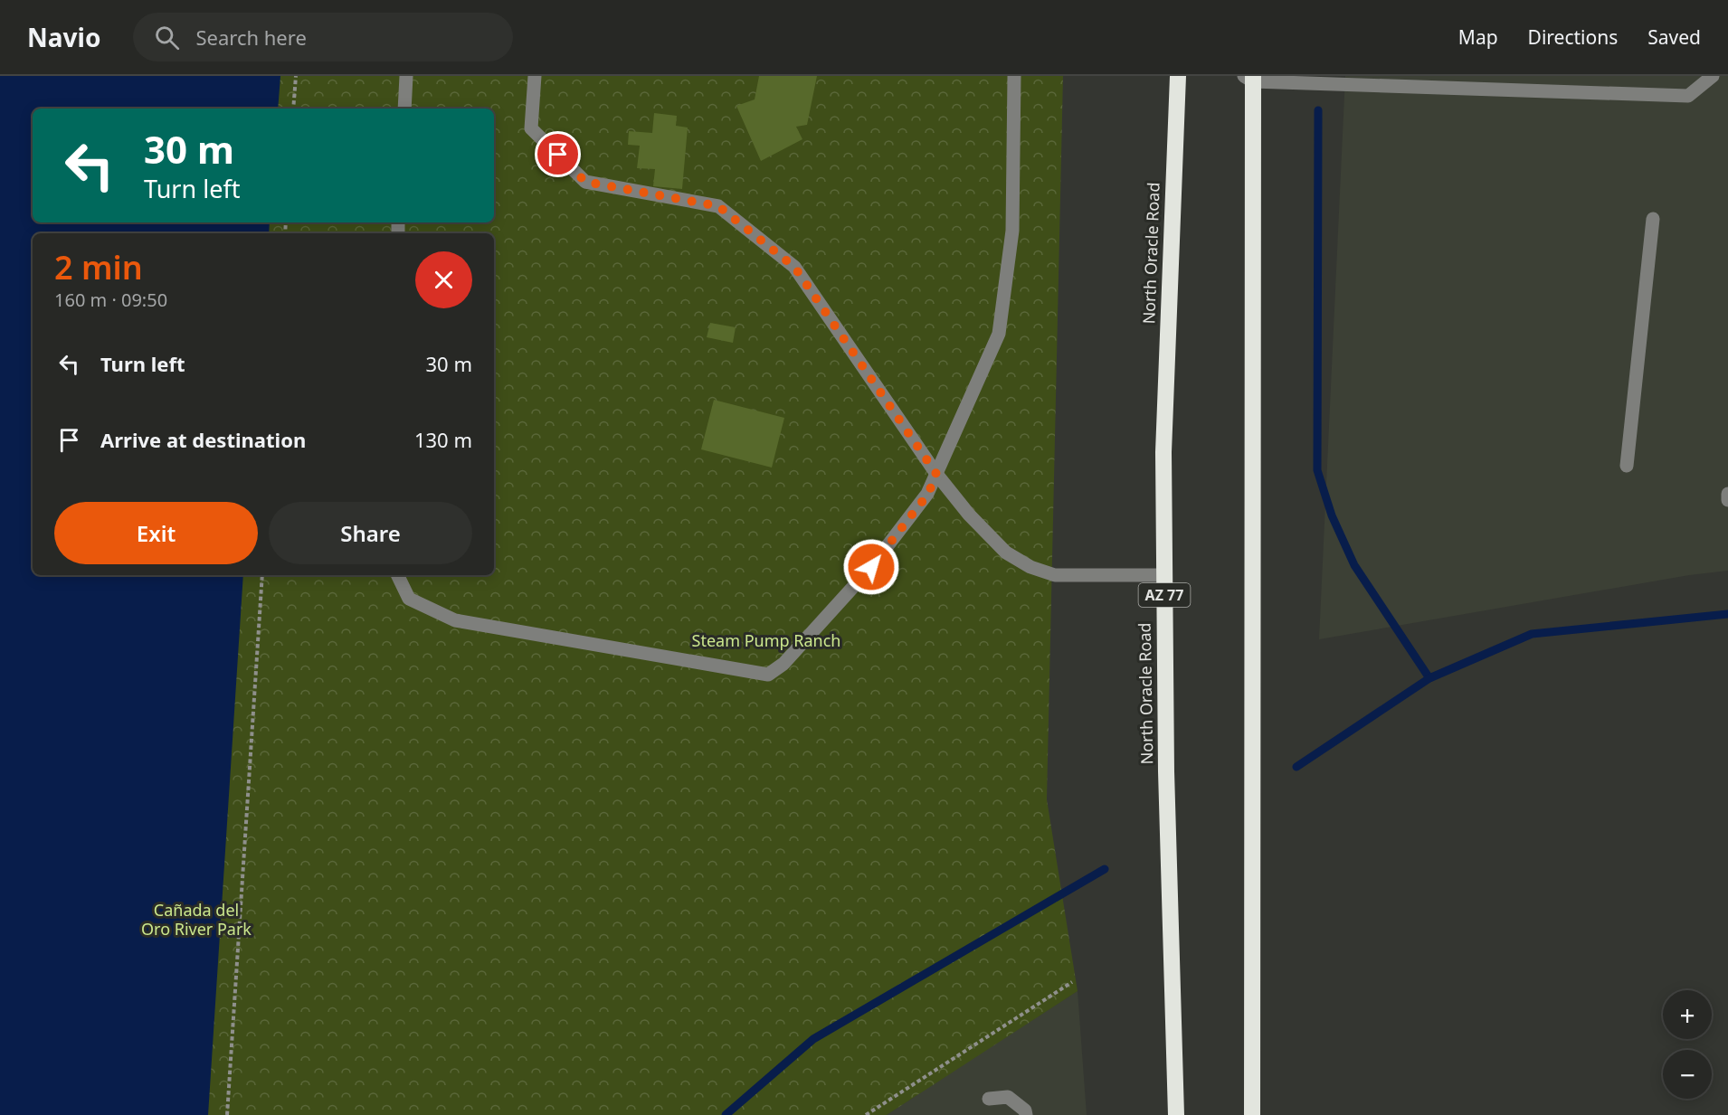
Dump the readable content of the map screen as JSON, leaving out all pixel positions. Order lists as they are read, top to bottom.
{
  "streets": {
    "highway": ["North Oracle Road", "AZ 77"]
  },
  "parks": ["Steam Pump Ranch", "Cañada del Oro River Park"],
  "page": {
    "header": "Navio",
    "search": "Search here",
    "nav": ["Map", "Directions", "Saved"],
    "turn": ["30 m", "Turn left"],
    "heading": ["2 min", "160 m · 09:50"],
    "list": [
      {
        "name": "Turn left",
        "value": "30 m"
      },
      {
        "name": "Arrive at destination",
        "value": "130 m"
      }
    ],
    "buttons": ["Exit", "Share"],
    "map_buttons": ["+", "−"]
  }
}
